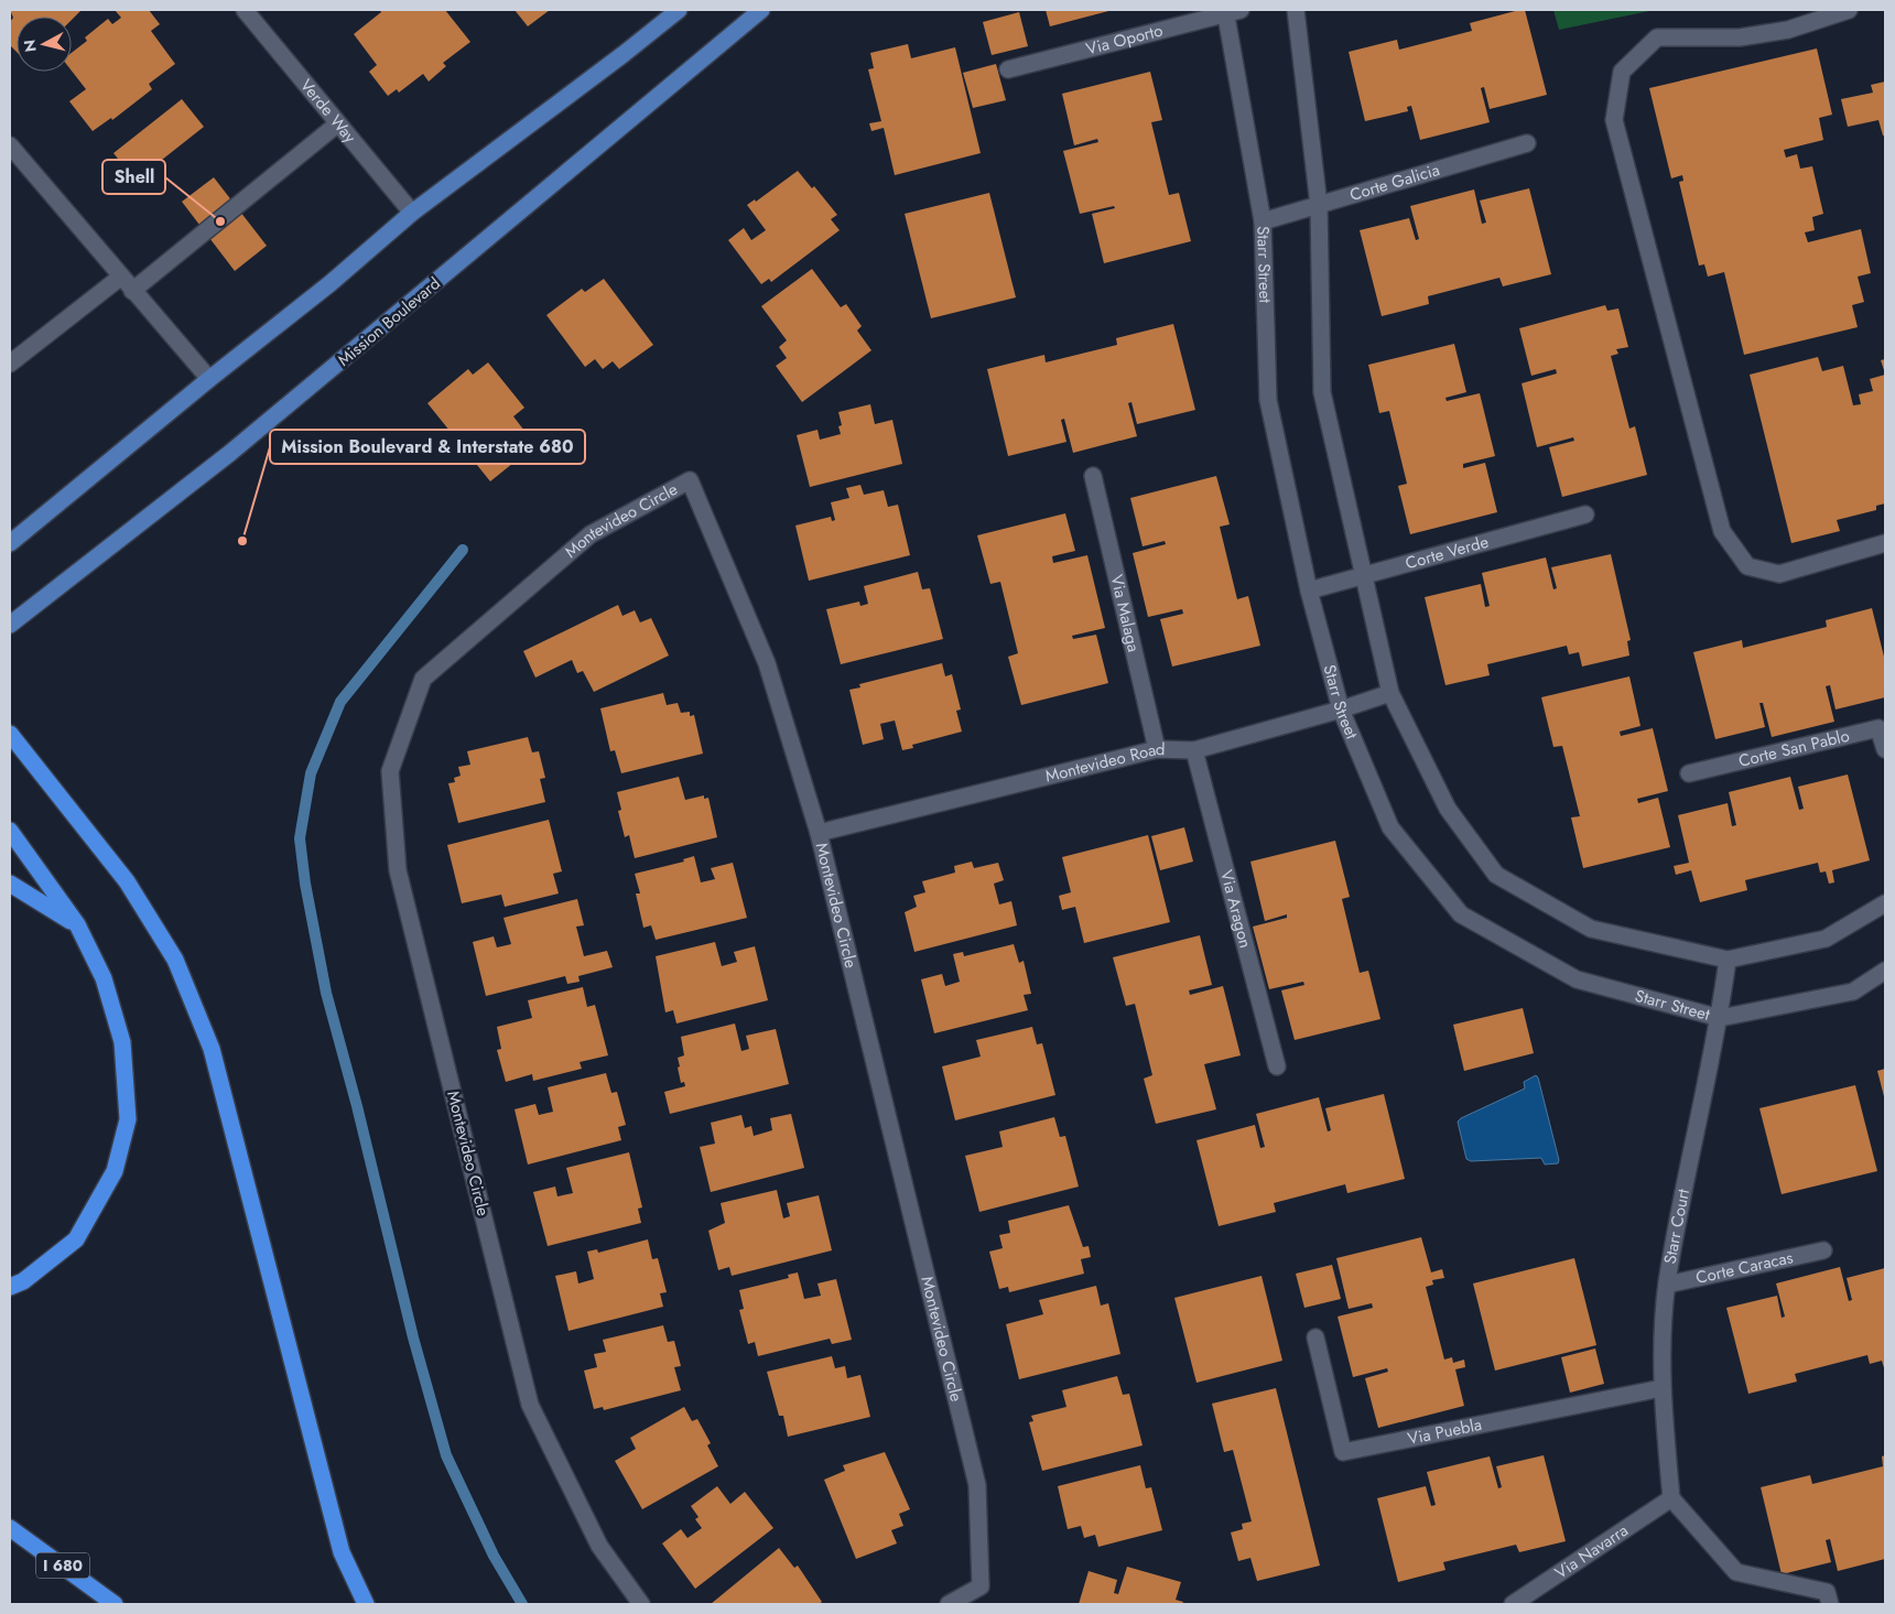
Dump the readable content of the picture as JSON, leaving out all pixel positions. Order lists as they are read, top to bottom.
{
  "streets": {
    "highway": ["I 680"],
    "main road": ["Mission Boulevard"],
    "street": [
      "Via Oporto",
      "Verde Way",
      "Corte Galicia",
      "Starr Street",
      "Montevideo Circle",
      "Corte Verde",
      "Via Malaga",
      "Corte San Pablo",
      "Montevideo Road",
      "Via Aragon",
      "Starr Court",
      "Corte Caracas",
      "Via Puebla",
      "Via Navarra"
    ]
  },
  "crossings": [
    ["Via Oporto", "Starr Street"],
    ["Corte Galicia", "Starr Street"],
    ["Starr Street", "Corte Verde"],
    ["Starr Street", "Montevideo Road"],
    ["Starr Street", "Starr Court"],
    ["Montevideo Circle", "Montevideo Road"],
    ["Via Malaga", "Montevideo Road"],
    ["Montevideo Road", "Via Aragon"],
    ["Starr Court", "Corte Caracas"],
    ["Starr Court", "Via Puebla"],
    ["Starr Court", "Via Navarra"]
  ],
  "places": ["Shell", "Mission Boulevard & Interstate 680"],
  "north": "left"
}
